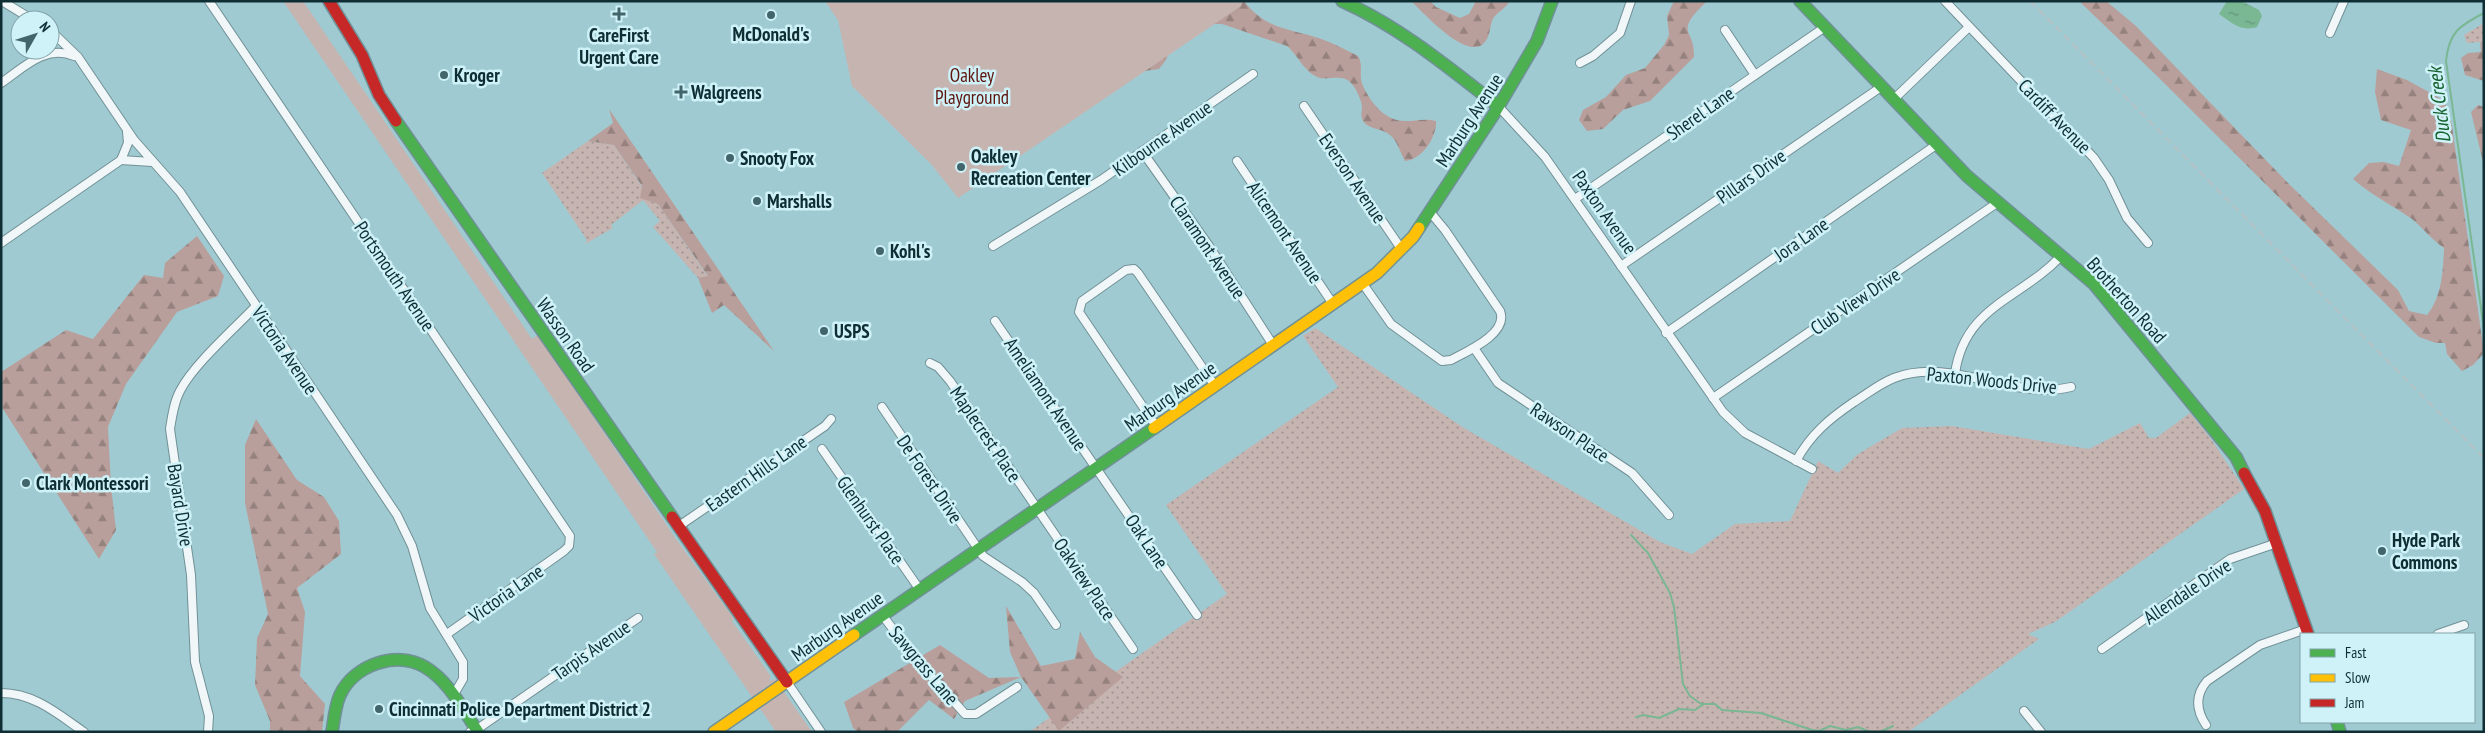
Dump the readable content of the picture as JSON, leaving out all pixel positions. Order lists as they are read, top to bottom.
{
  "streets": {
    "street": [
      "Sherel Lane",
      "Cardiff Avenue",
      "Marburg Avenue",
      "Kilbourne Avenue",
      "Pillars Drive",
      "Everson Avenue",
      "Paxton Avenue",
      "Alicemont Avenue",
      "Jora Lane",
      "Claramont Avenue",
      "Portsmouth Avenue",
      "Brotherton Road",
      "Club View Drive",
      "Wasson Road",
      "Victoria Avenue",
      "Paxton Woods Drive",
      "Ameliamont Avenue",
      "Rawson Place",
      "Maplecrest Place",
      "Eastern Hills Lane",
      "De Forest Drive",
      "Bayard Drive",
      "Glenhurst Place",
      "Oak Lane",
      "Oakview Place",
      "Allendale Drive",
      "Victoria Lane",
      "Tarpis Avenue",
      "Sawgrass Lane"
    ]
  },
  "crossings": [
    ["Sherel Lane", "Paxton Avenue"],
    ["Sherel Lane", "Brotherton Road"],
    ["Marburg Avenue", "Everson Avenue"],
    ["Marburg Avenue", "Paxton Avenue"],
    ["Marburg Avenue", "Alicemont Avenue"],
    ["Marburg Avenue", "Claramont Avenue"],
    ["Marburg Avenue", "Wasson Road"],
    ["Marburg Avenue", "Ameliamont Avenue"],
    ["Marburg Avenue", "Maplecrest Place"],
    ["Marburg Avenue", "De Forest Drive"],
    ["Marburg Avenue", "Glenhurst Place"],
    ["Marburg Avenue", "Oak Lane"],
    ["Marburg Avenue", "Oakview Place"],
    ["Marburg Avenue", "Sawgrass Lane"],
    ["Kilbourne Avenue", "Claramont Avenue"],
    ["Pillars Drive", "Paxton Avenue"],
    ["Pillars Drive", "Brotherton Road"],
    ["Paxton Avenue", "Jora Lane"],
    ["Paxton Avenue", "Club View Drive"],
    ["Paxton Avenue", "Paxton Woods Drive"],
    ["Jora Lane", "Brotherton Road"],
    ["Portsmouth Avenue", "Victoria Lane"],
    ["Brotherton Road", "Club View Drive"],
    ["Brotherton Road", "Allendale Drive"],
    ["Wasson Road", "Eastern Hills Lane"],
    ["Victoria Avenue", "Bayard Drive"],
    ["Victoria Avenue", "Victoria Lane"],
    ["Ameliamont Avenue", "Oak Lane"],
    ["Maplecrest Place", "Oakview Place"]
  ],
  "water": ["Duck Creek"],
  "parks": ["Oakley Playground"],
  "places": {
    "health": ["CareFirst Urgent Care", "Walgreens"],
    "other": [
      "McDonald's",
      "Kroger",
      "Snooty Fox",
      "Oakley Recreation Center",
      "Marshalls",
      "Kohl's",
      "USPS",
      "Clark Montessori",
      "Hyde Park Commons",
      "Cincinnati Police Department District 2"
    ]
  },
  "legend": ["Fast", "Slow", "Jam"],
  "north": "top right"
}
